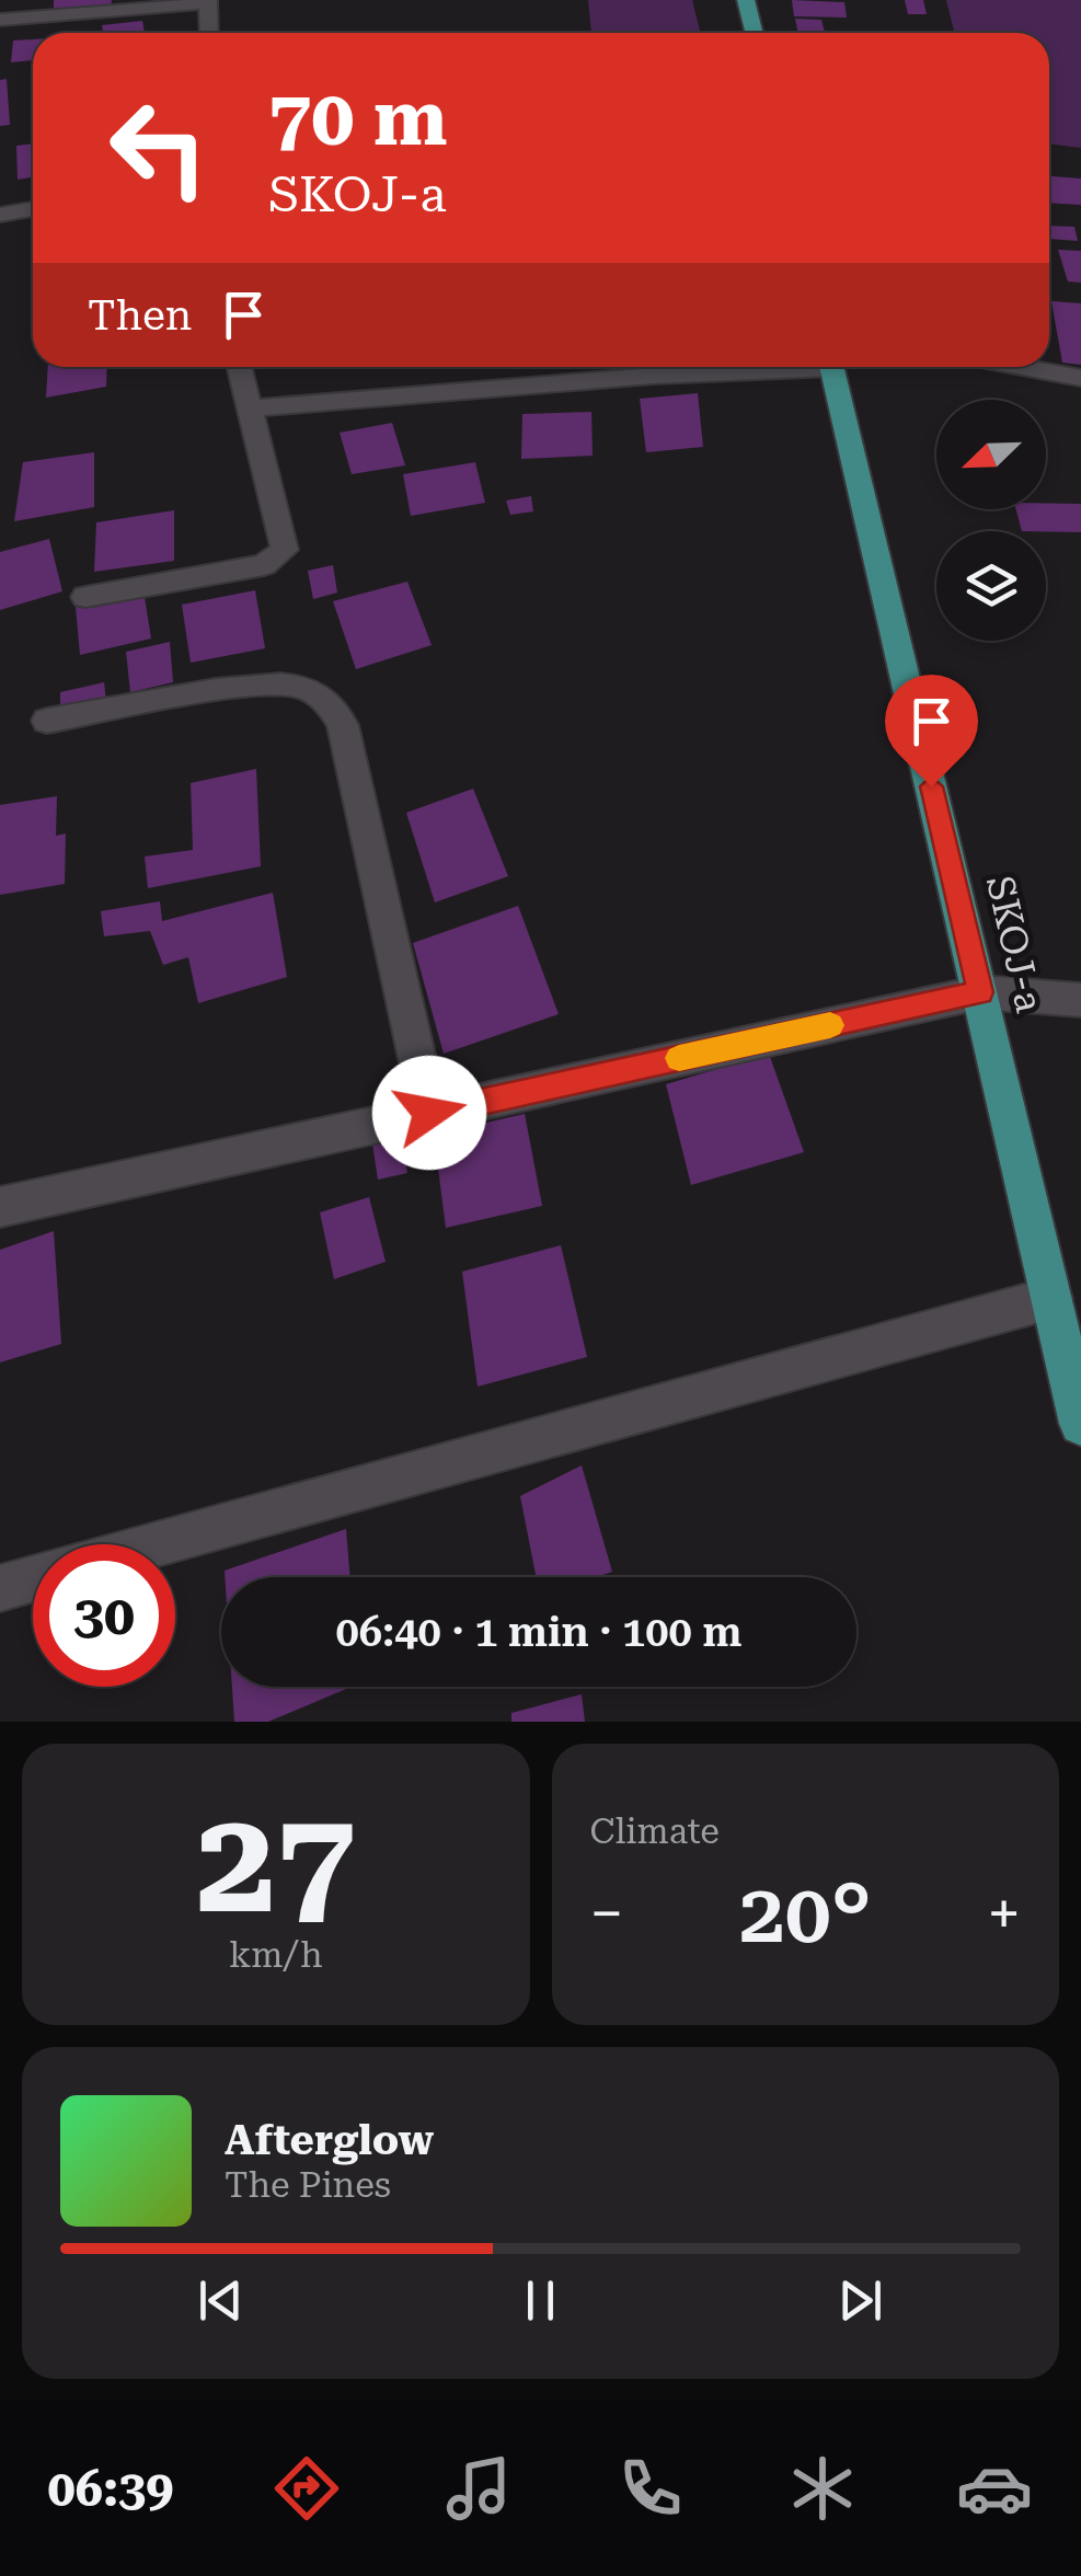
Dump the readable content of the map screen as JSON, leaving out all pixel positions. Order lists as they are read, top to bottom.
{
  "streets": {
    "main road": ["SKOJ-a"]
  },
  "north": "bottom left",
  "page": {
    "turn": ["70 m", "SKOJ-a"],
    "then": "Then",
    "limit": "30",
    "trip": "06:40 · 1 min · 100 m",
    "tile": [
      ["27", "km/h"],
      "Climate"
    ],
    "heat": ["−", "20°", "+"],
    "song": ["Afterglow", "The Pines"],
    "tabs": "06:39"
  }
}
